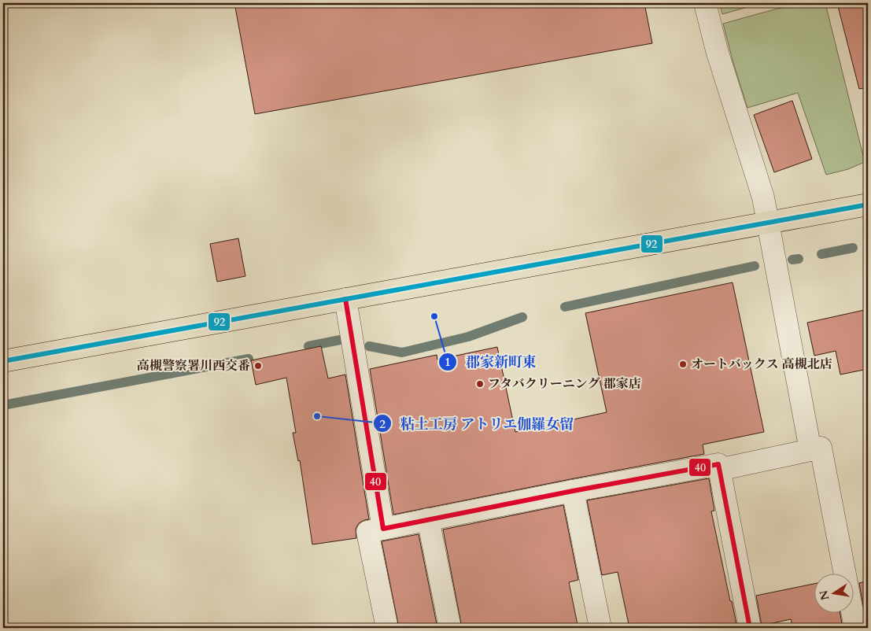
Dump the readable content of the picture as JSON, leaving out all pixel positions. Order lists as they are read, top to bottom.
{
  "places": [
    "郡家新町東",
    "オートバックス 高槻北店",
    "高槻警察署川西交番",
    "フタバクリーニング 郡家店",
    "粘土工房 アトリエ伽羅女留"
  ],
  "lines": ["transit line 92", "transit line 40"],
  "north": "left"
}
